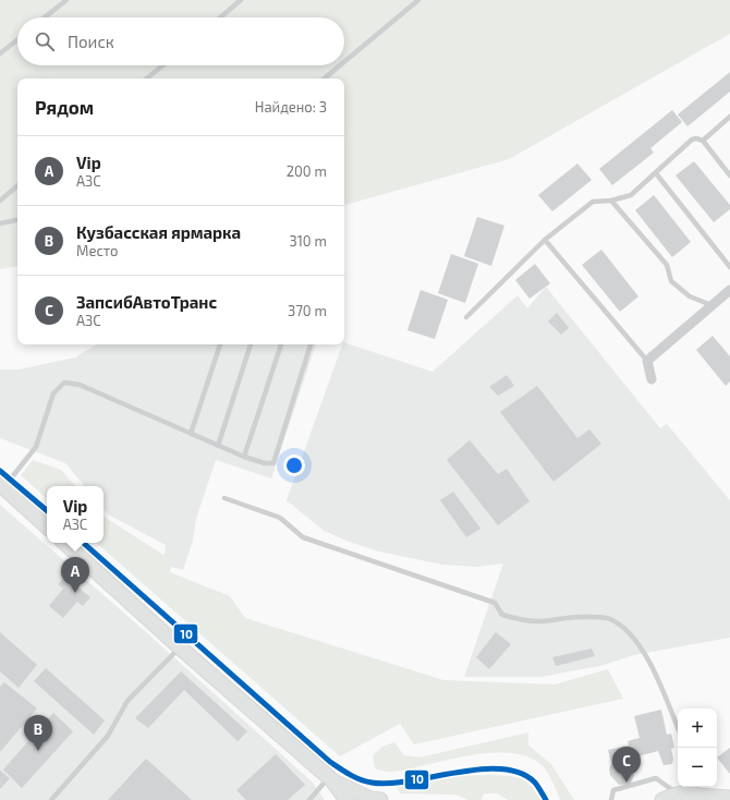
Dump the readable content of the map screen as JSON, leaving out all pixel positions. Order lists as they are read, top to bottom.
{
  "lines": ["transit line 10"],
  "page": {
    "search": "Поиск",
    "heading": ["Рядом", "Найдено: 3"],
    "list": [
      {
        "mark": "A",
        "name": "Vip",
        "note": "АЗС",
        "value": "200 m"
      },
      {
        "mark": "B",
        "name": "Кузбасская ярмарка",
        "note": "Место",
        "value": "310 m"
      },
      {
        "mark": "C",
        "name": "ЗапсибАвтоТранс",
        "note": "АЗС",
        "value": "370 m"
      }
    ],
    "popup": ["Vip", "АЗС"],
    "pins": ["A", "B", "C"],
    "map_buttons": ["+", "−"]
  }
}
